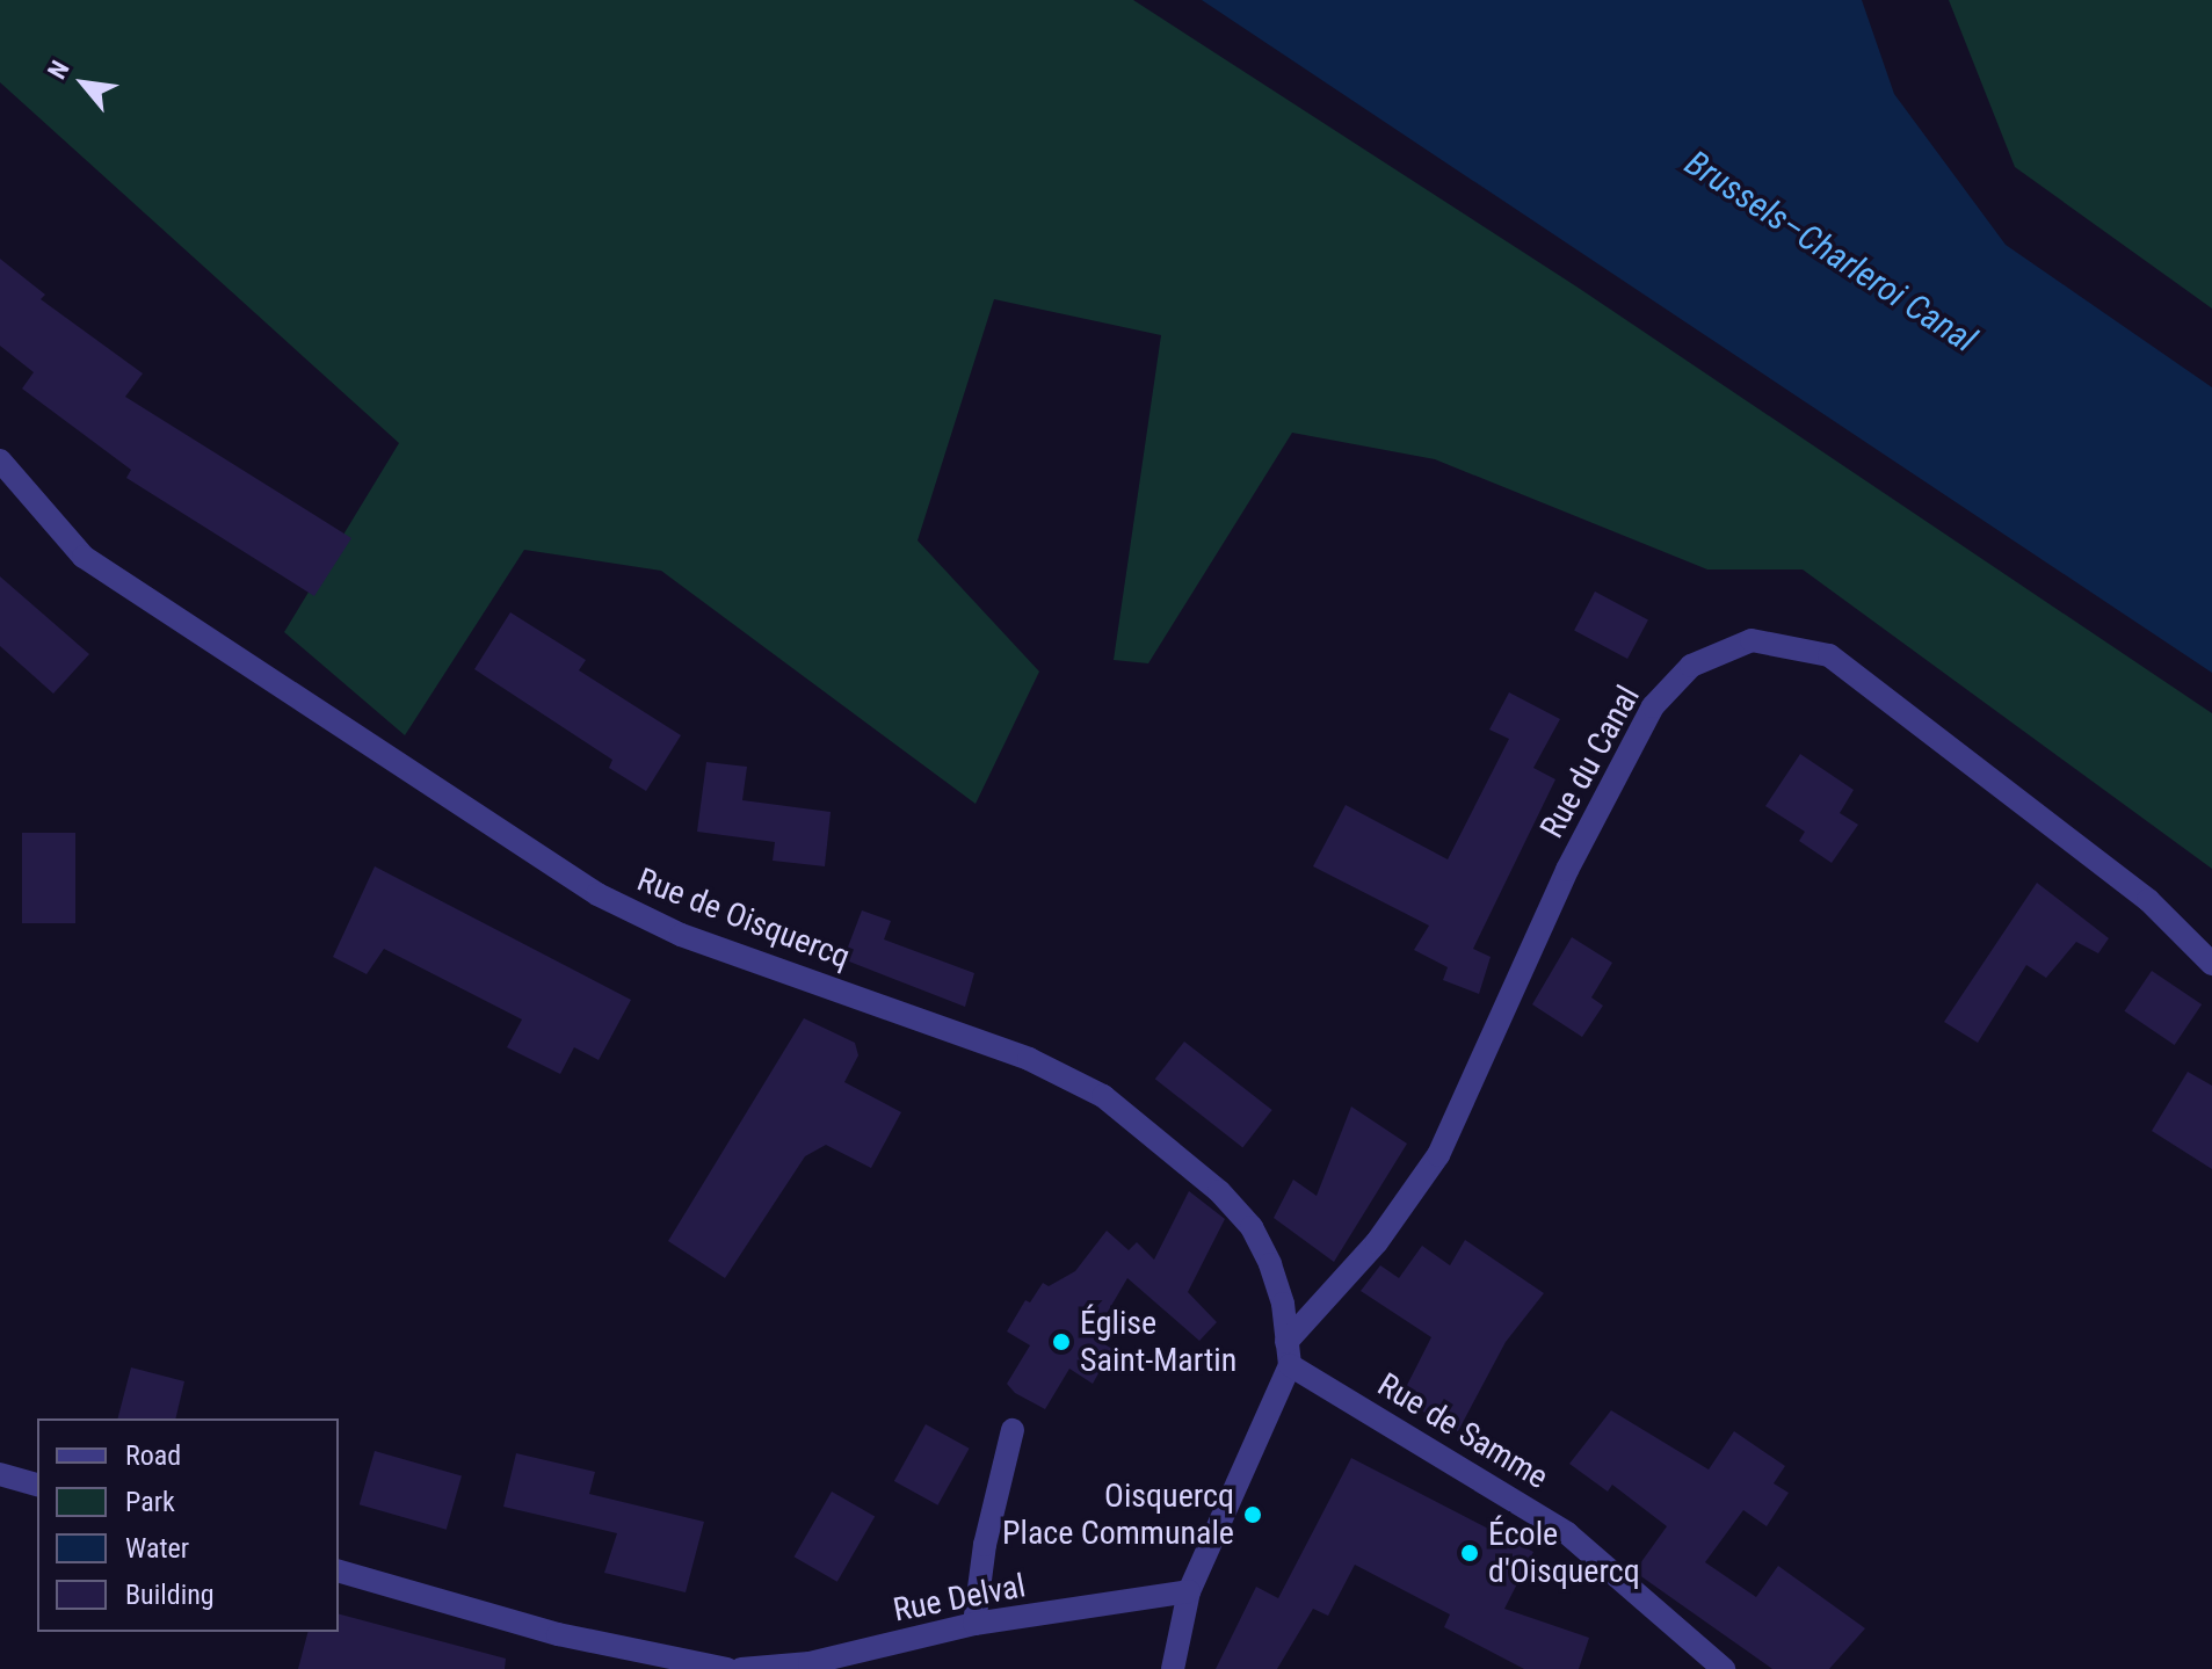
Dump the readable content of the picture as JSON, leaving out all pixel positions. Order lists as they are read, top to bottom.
{
  "streets": {
    "street": [
      "Rue du Canal",
      "Rue de Oisquercq",
      "Rue de Samme",
      "Rue Delval"
    ]
  },
  "crossings": [
    ["Rue du Canal", "Rue de Oisquercq"],
    ["Rue du Canal", "Rue de Samme"],
    ["Rue de Oisquercq", "Rue de Samme"]
  ],
  "water": ["Brussels–Charleroi Canal"],
  "places": ["Église Saint-Martin", "Oisquercq Place Communale", "École d'Oisquercq"],
  "legend": [
    "Road",
    "Park",
    "Water",
    "Building"
  ],
  "north": "top left"
}
